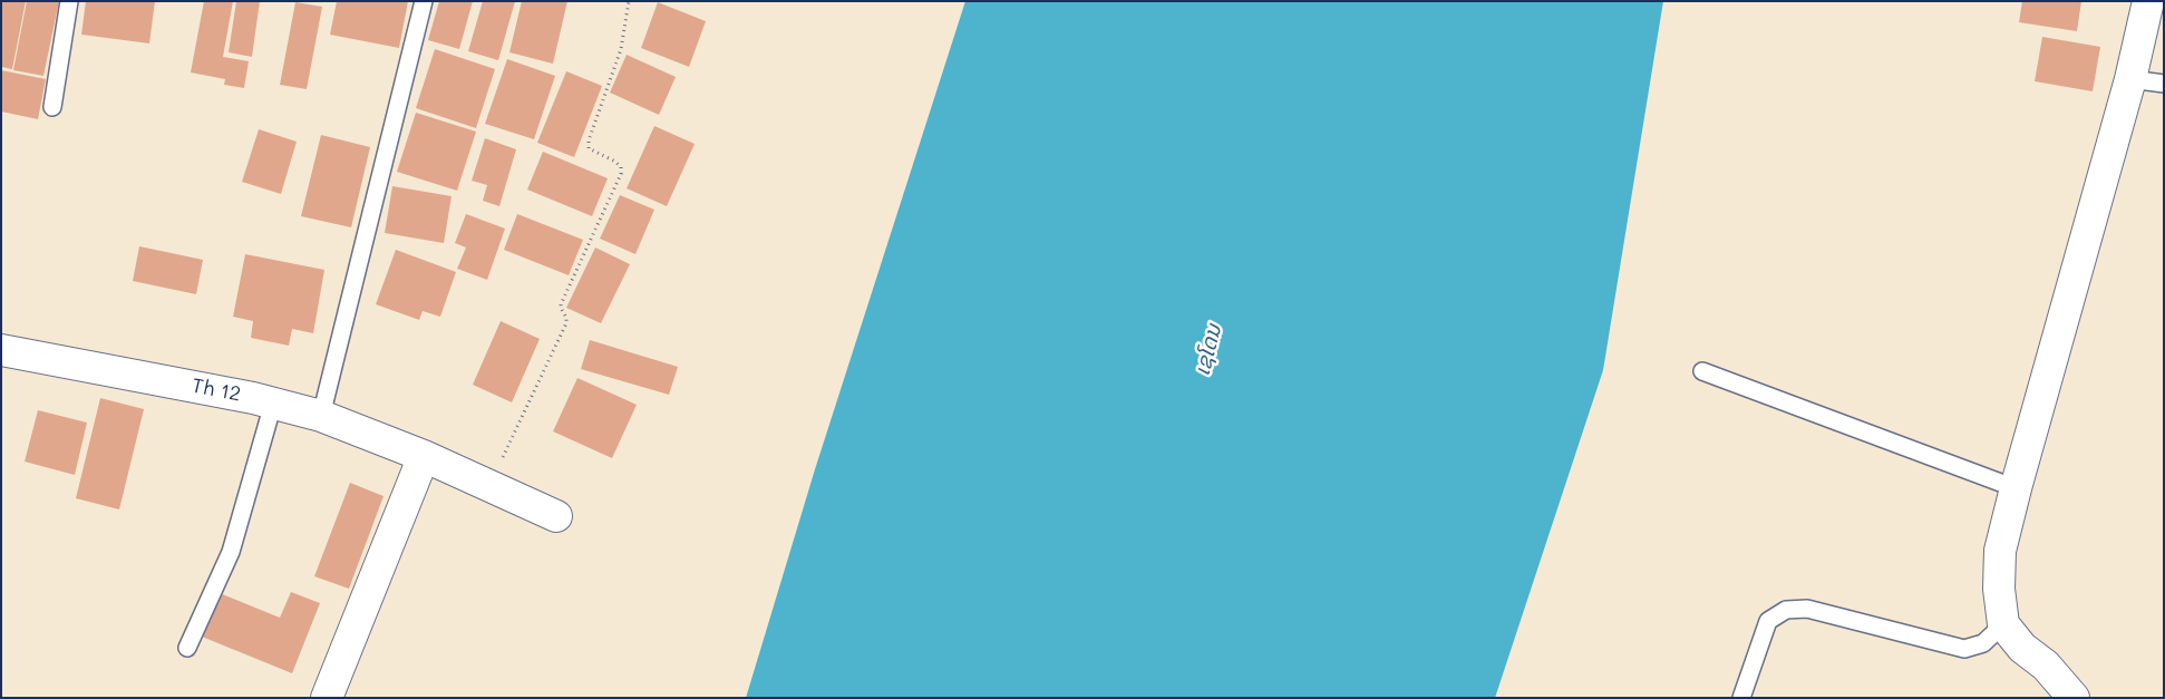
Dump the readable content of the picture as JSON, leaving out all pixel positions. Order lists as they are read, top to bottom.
{
  "streets": {
    "street": ["Th 12"]
  },
  "water": ["ເຊໂດນ"]
}
